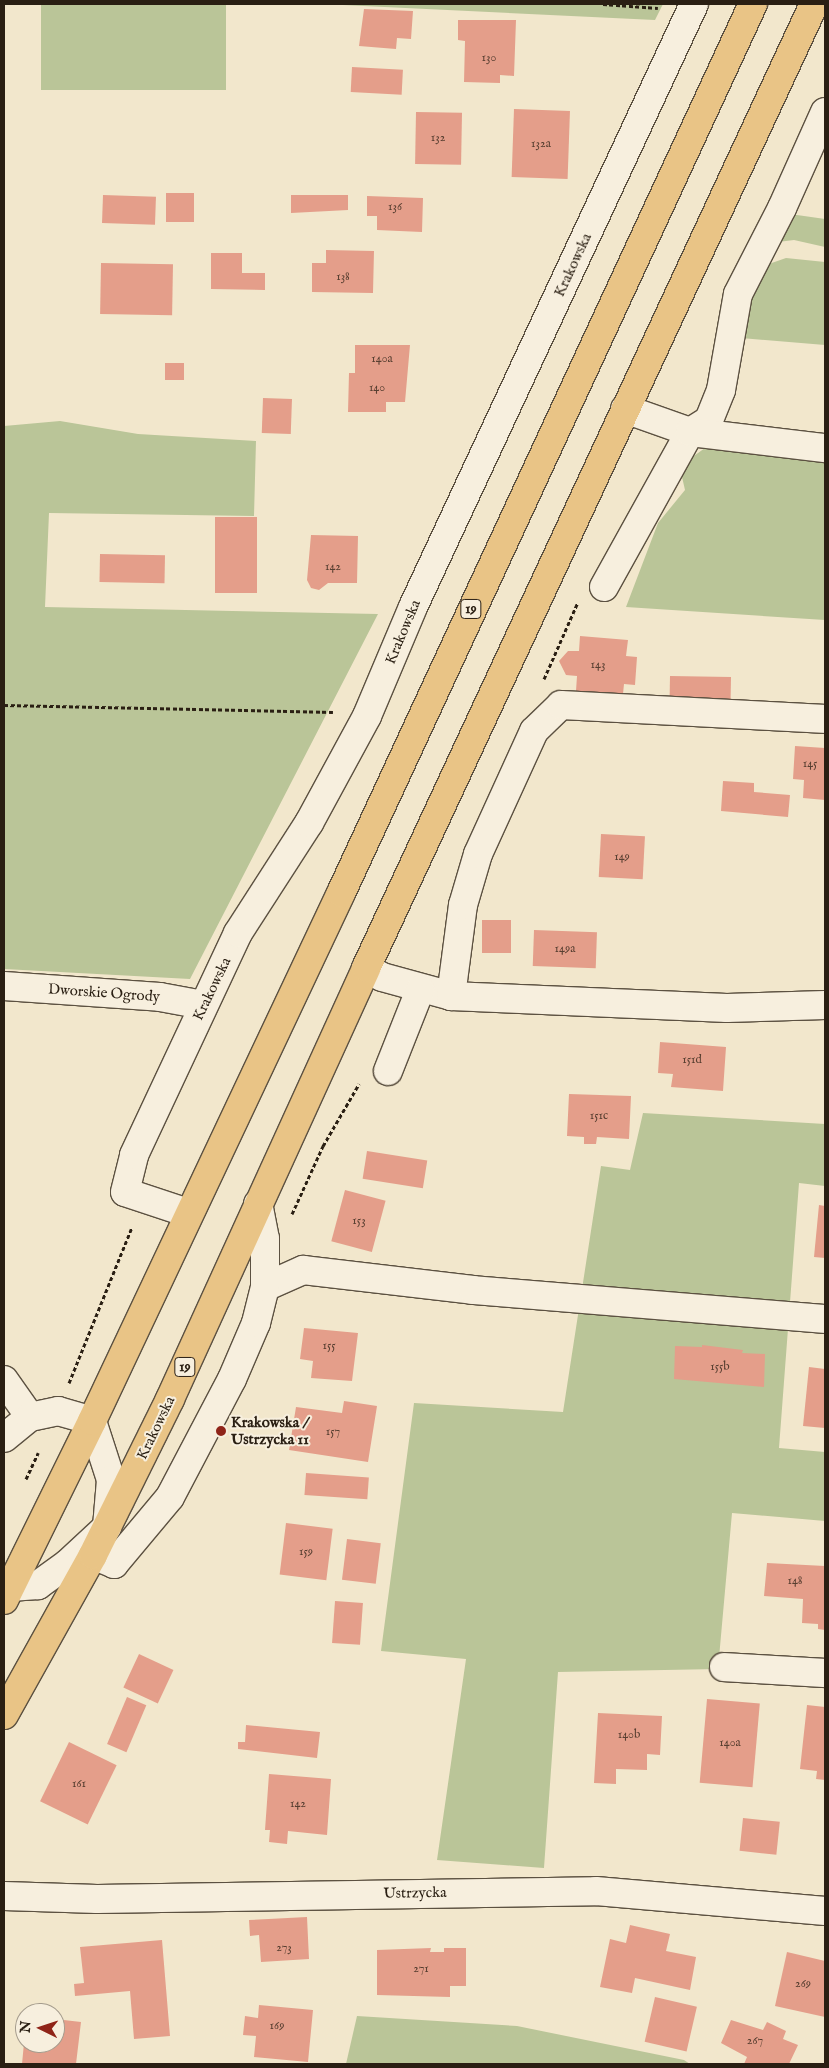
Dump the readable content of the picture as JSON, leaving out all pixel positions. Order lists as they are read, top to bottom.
{
  "streets": {
    "main road": ["Krakowska", "19"],
    "street": ["Dworskie Ogrody", "Ustrzycka"]
  },
  "crossings": [
    ["Krakowska", "19"],
    ["Krakowska", "Dworskie Ogrody"]
  ],
  "places": ["Krakowska / Ustrzycka 11"],
  "house_numbers": [
    "130",
    "132",
    "132a",
    "136",
    "138",
    "140a",
    "140",
    "142",
    "143",
    "145",
    "149",
    "149a",
    "151d",
    "151c",
    "153",
    "155",
    "155b",
    "157",
    "159",
    "148",
    "140b",
    "140a",
    "161",
    "142",
    "273",
    "271",
    "269",
    "169",
    "267"
  ],
  "north": "left"
}
